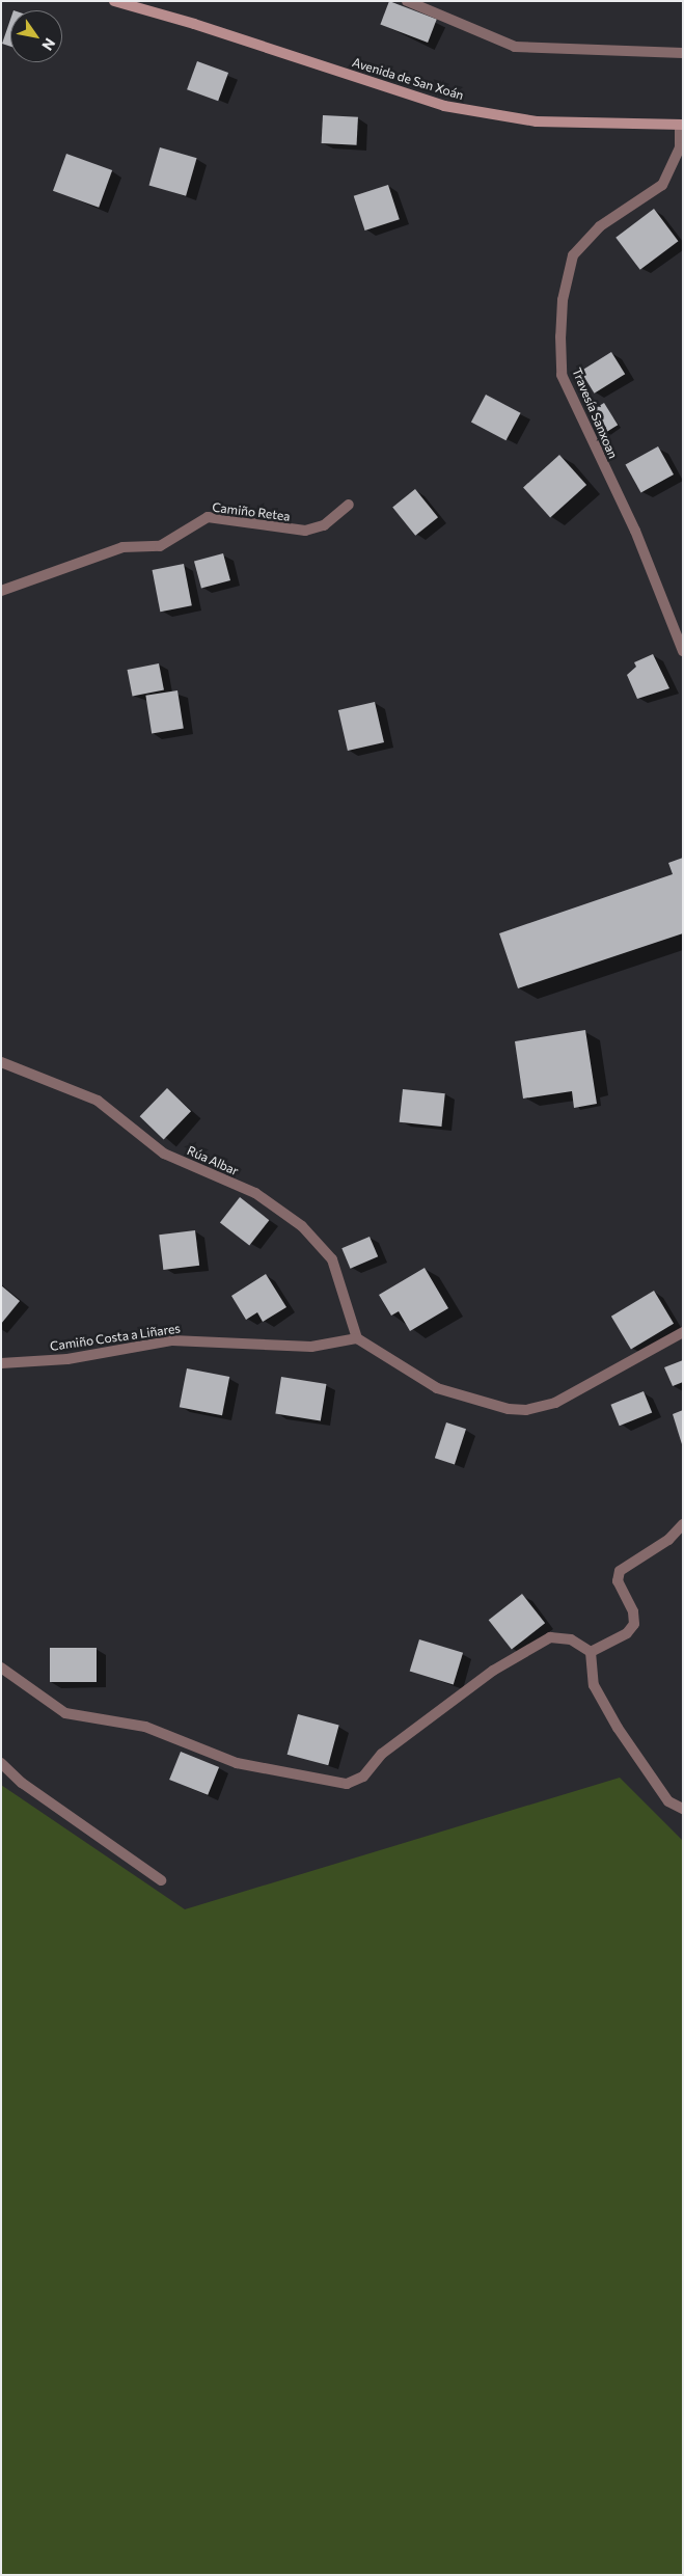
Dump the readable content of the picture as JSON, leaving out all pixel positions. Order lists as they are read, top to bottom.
{
  "streets": {
    "main road": ["Avenida de San Xoán"],
    "street": [
      "Travesía Sanxoan",
      "Camiño Retea",
      "Rúa Albar",
      "Camiño Costa a Liñares"
    ]
  },
  "crossings": [
    ["Avenida de San Xoán", "Travesía Sanxoan"],
    ["Rúa Albar", "Camiño Costa a Liñares"]
  ],
  "north": "bottom right"
}
